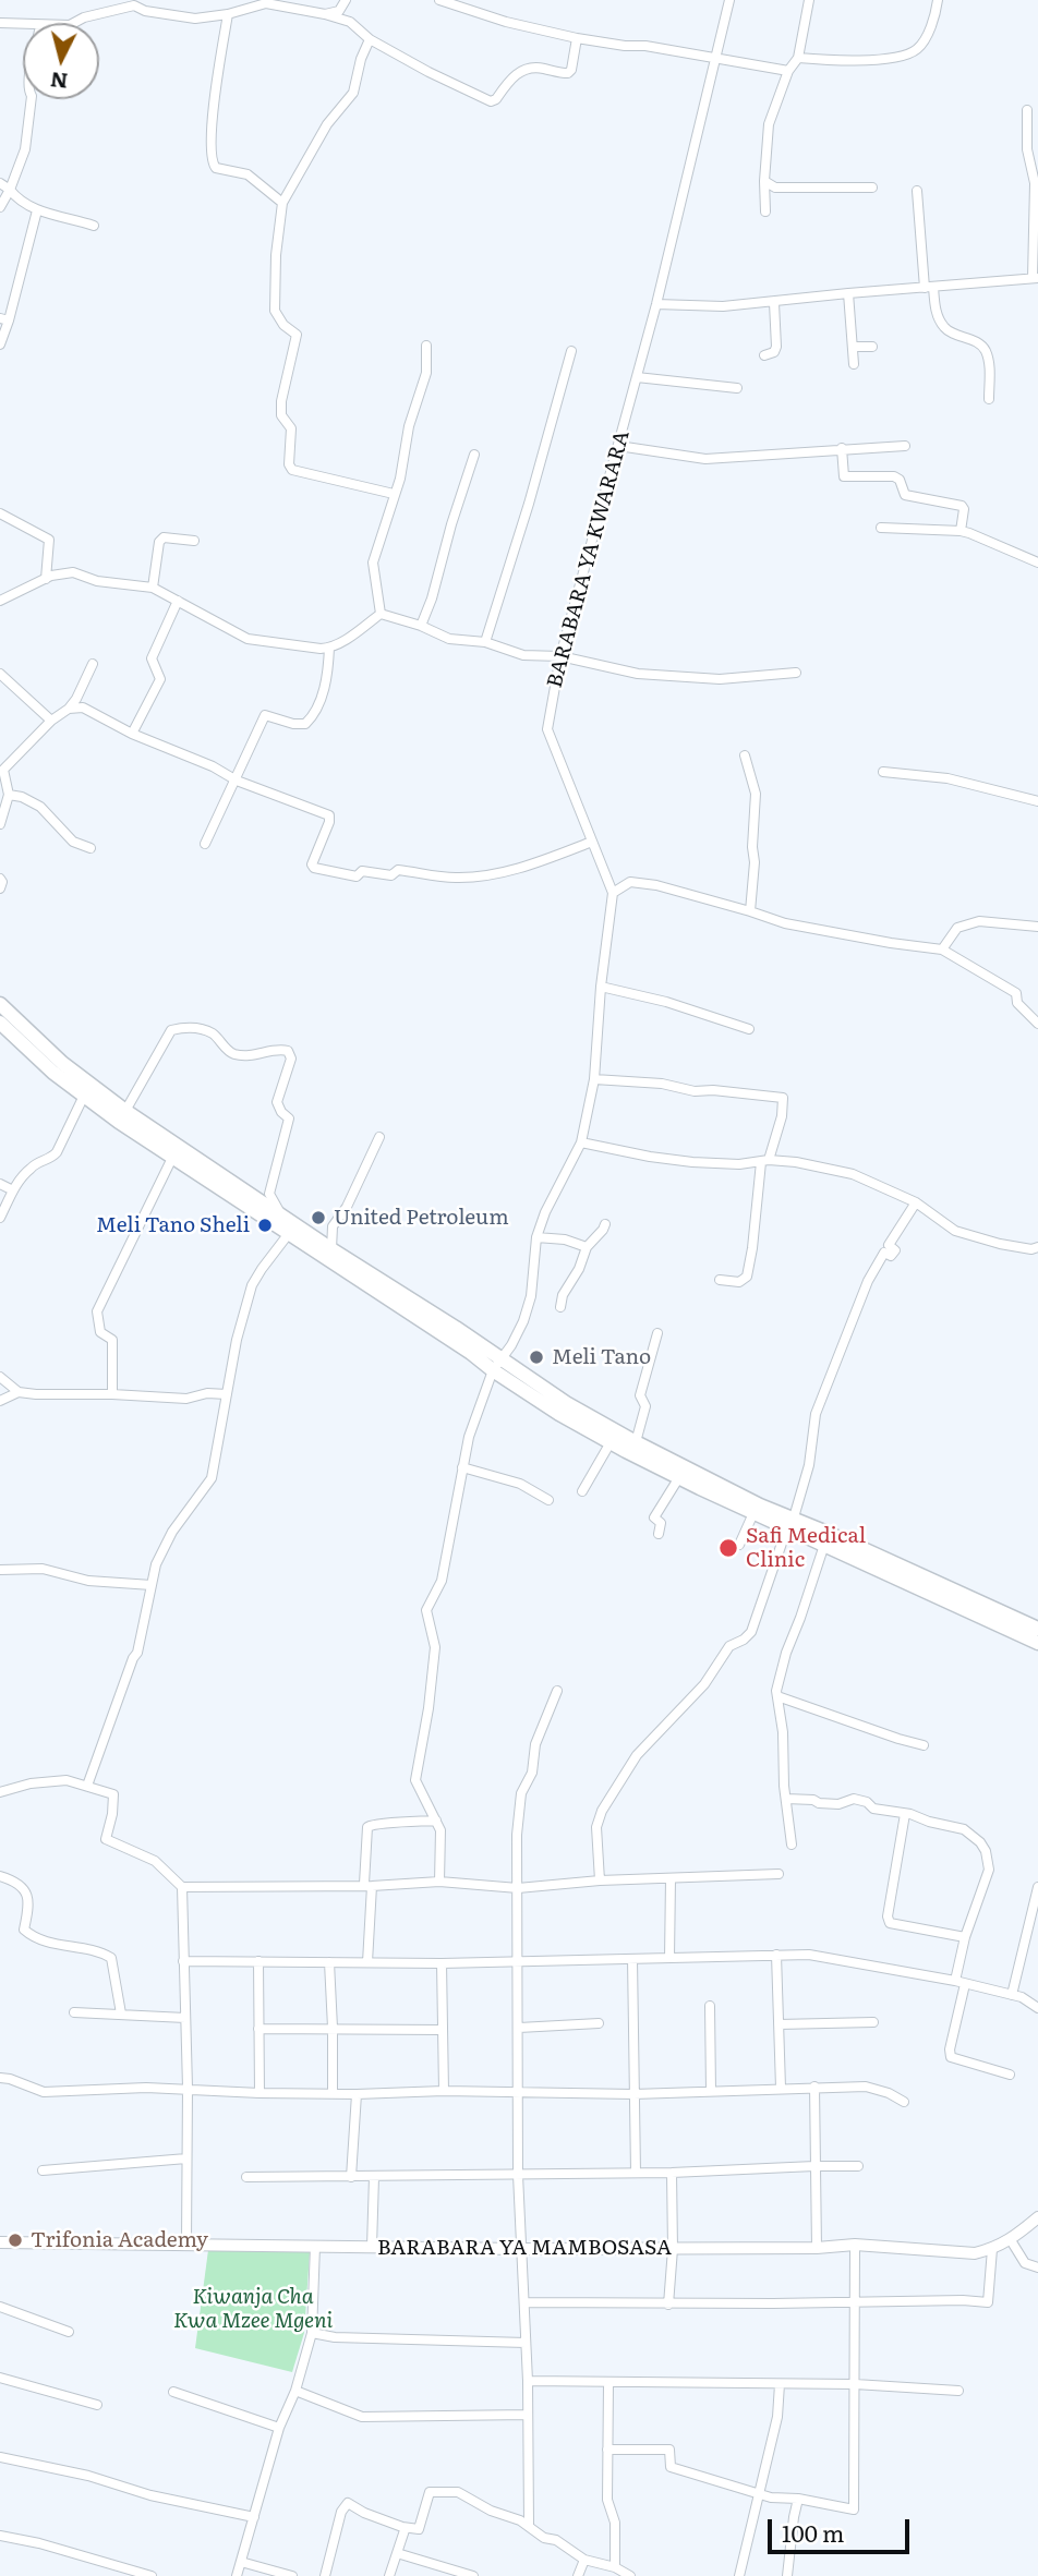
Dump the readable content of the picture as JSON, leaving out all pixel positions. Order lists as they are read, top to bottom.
{
  "streets": {
    "street": ["BARABARA YA KWARARA", "BARABARA YA MAMBOSASA"]
  },
  "parks": ["Kiwanja Cha Kwa Mzee Mgeni"],
  "places": [
    "United Petroleum",
    "Meli Tano Sheli",
    "Meli Tano",
    "Safi Medical Clinic",
    "Trifonia Academy"
  ],
  "scale_bar": "100 m",
  "north": "bottom"
}
